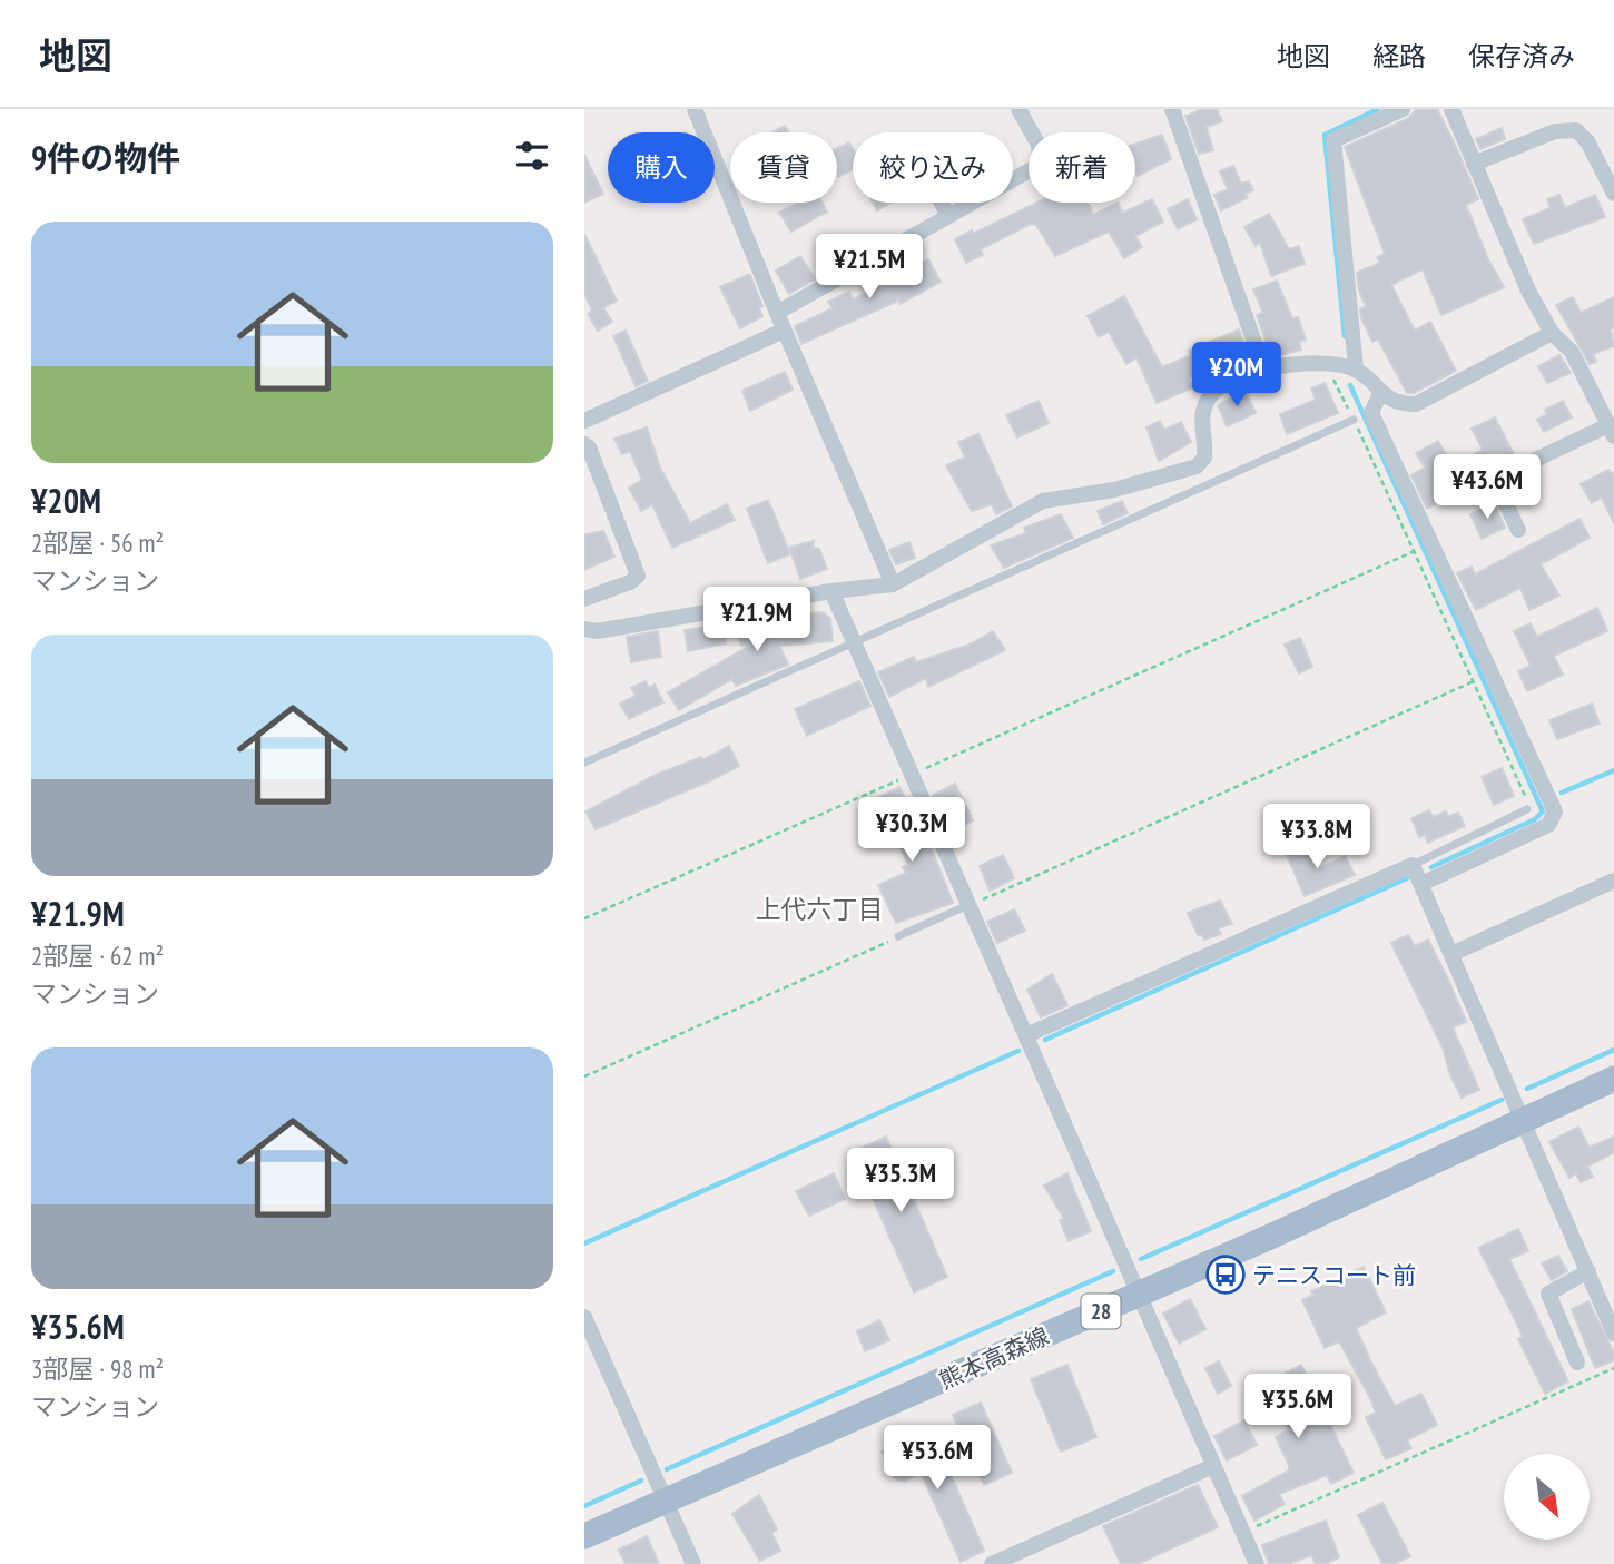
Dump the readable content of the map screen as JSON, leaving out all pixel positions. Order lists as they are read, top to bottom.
{
  "streets": {
    "main road": ["28", "熊本高森線"]
  },
  "districts": ["上代六丁目"],
  "places": {
    "bus stop": ["テニスコート前"]
  },
  "north": "bottom right",
  "page": {
    "header": "地図",
    "nav": ["地図", "経路", "保存済み"],
    "heading": "9件の物件",
    "chip": [
      "購入",
      "賃貸",
      "絞り込み",
      "新着"
    ],
    "list": [
      {
        "name": "¥20M",
        "note": "2部屋 · 56 m² · マンション"
      },
      {
        "name": "¥21.9M",
        "note": "2部屋 · 62 m² · マンション"
      },
      {
        "name": "¥35.6M",
        "note": "3部屋 · 98 m² · マンション"
      }
    ],
    "price": [
      "¥21.5M",
      "¥20M",
      "¥43.6M",
      "¥21.9M",
      "¥30.3M",
      "¥33.8M",
      "¥35.3M",
      "¥35.6M",
      "¥53.6M"
    ]
  }
}
